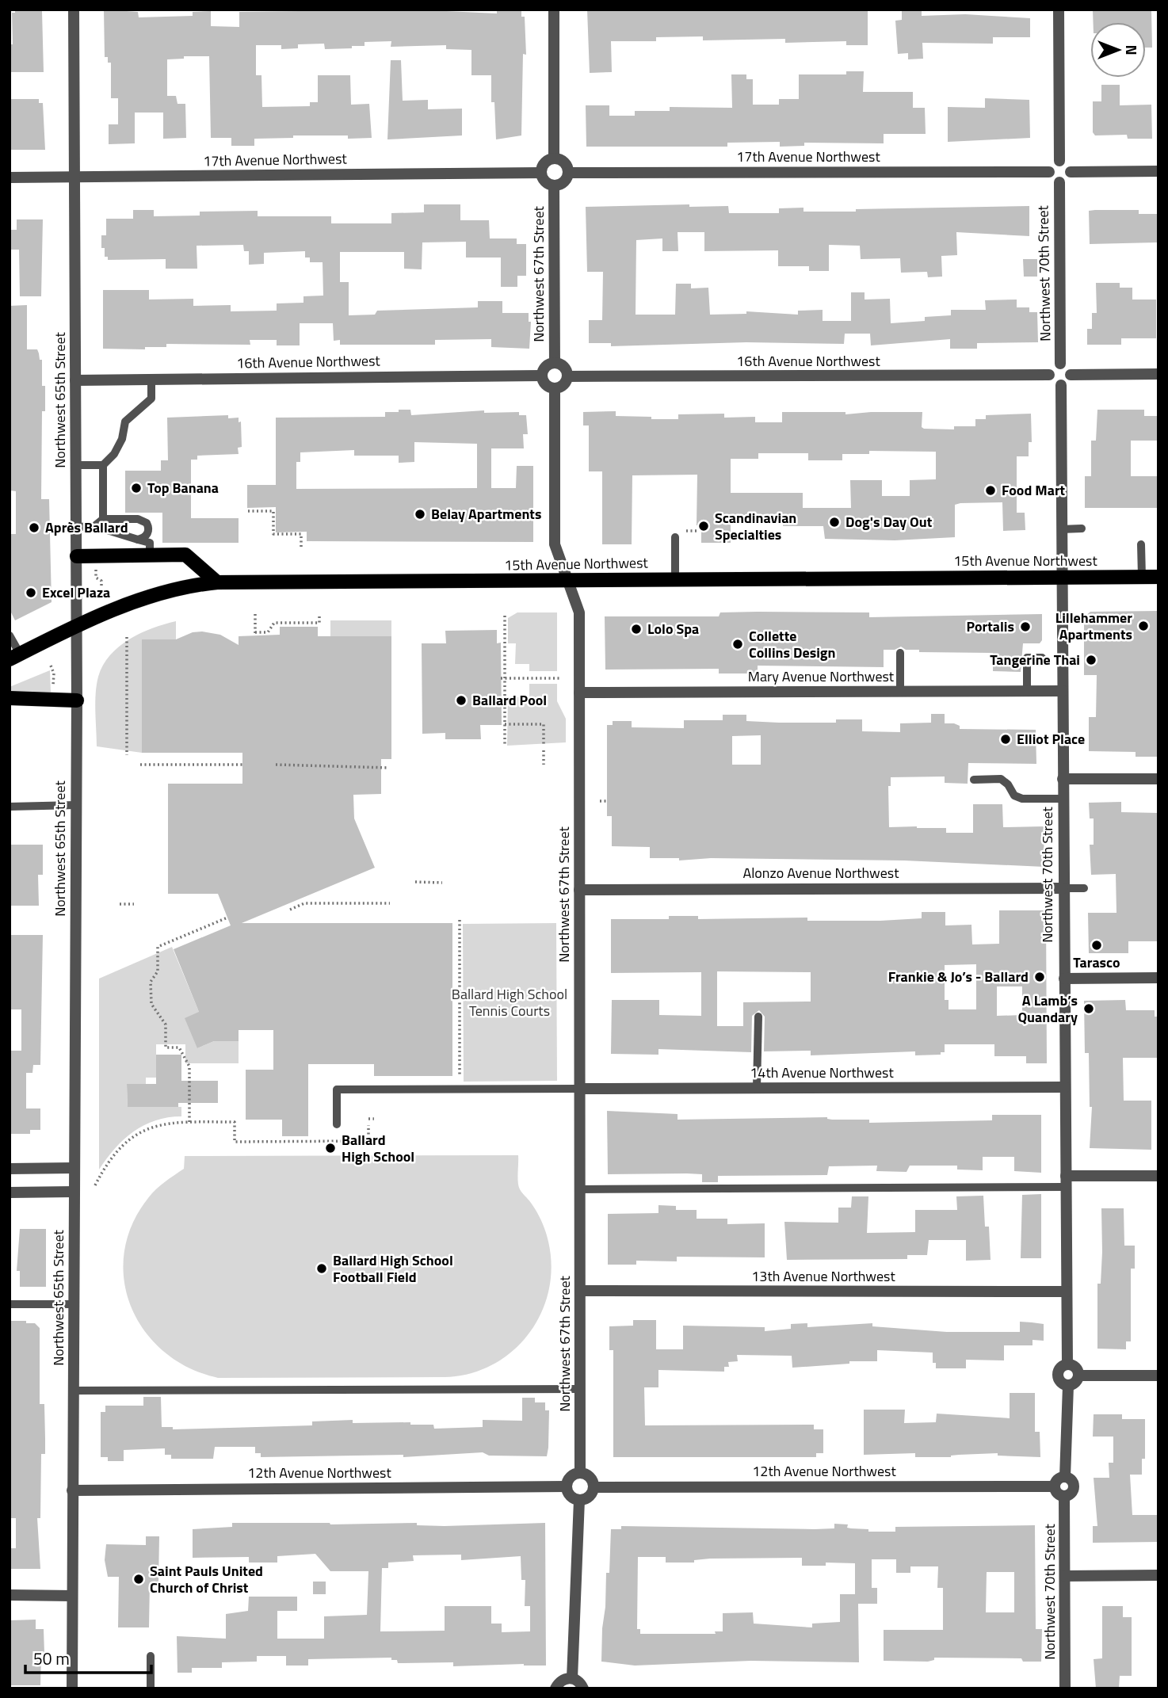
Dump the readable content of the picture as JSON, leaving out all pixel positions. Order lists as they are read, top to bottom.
{
  "streets": {
    "main road": ["15th Avenue Northwest"],
    "street": [
      "17th Avenue Northwest",
      "Northwest 70th Street",
      "Northwest 67th Street",
      "16th Avenue Northwest",
      "Northwest 65th Street",
      "Mary Avenue Northwest",
      "Alonzo Avenue Northwest",
      "14th Avenue Northwest",
      "13th Avenue Northwest",
      "12th Avenue Northwest"
    ]
  },
  "crossings": [
    ["17th Avenue Northwest", "Northwest 70th Street"],
    ["17th Avenue Northwest", "Northwest 67th Street"],
    ["17th Avenue Northwest", "Northwest 65th Street"],
    ["Northwest 70th Street", "16th Avenue Northwest"],
    ["Northwest 70th Street", "15th Avenue Northwest"],
    ["Northwest 70th Street", "Mary Avenue Northwest"],
    ["Northwest 70th Street", "Alonzo Avenue Northwest"],
    ["Northwest 70th Street", "14th Avenue Northwest"],
    ["Northwest 70th Street", "13th Avenue Northwest"],
    ["Northwest 70th Street", "12th Avenue Northwest"],
    ["Northwest 67th Street", "16th Avenue Northwest"],
    ["Northwest 67th Street", "15th Avenue Northwest"],
    ["Northwest 67th Street", "Mary Avenue Northwest"],
    ["Northwest 67th Street", "Alonzo Avenue Northwest"],
    ["Northwest 67th Street", "14th Avenue Northwest"],
    ["Northwest 67th Street", "13th Avenue Northwest"],
    ["Northwest 67th Street", "12th Avenue Northwest"],
    ["16th Avenue Northwest", "Northwest 65th Street"],
    ["Northwest 65th Street", "15th Avenue Northwest"],
    ["Northwest 65th Street", "12th Avenue Northwest"]
  ],
  "parks": ["Ballard High School Tennis Courts"],
  "places": [
    "Top Banana",
    "Food Mart",
    "Belay Apartments",
    "Dog's Day Out",
    "Scandinavian Specialties",
    "Après Ballard",
    "Excel Plaza",
    "Lillehammer Apartments",
    "Portalis",
    "Lolo Spa",
    "Collette Collins Design",
    "Tangerine Thai",
    "Ballard Pool",
    "Elliot Place",
    "Tarasco",
    "Frankie & Jo’s - Ballard",
    "A Lamb’s Quandary",
    "Ballard High School",
    "Ballard High School Football Field",
    "Saint Pauls United Church of Christ"
  ],
  "scale_bar": "50 m",
  "north": "right"
}
